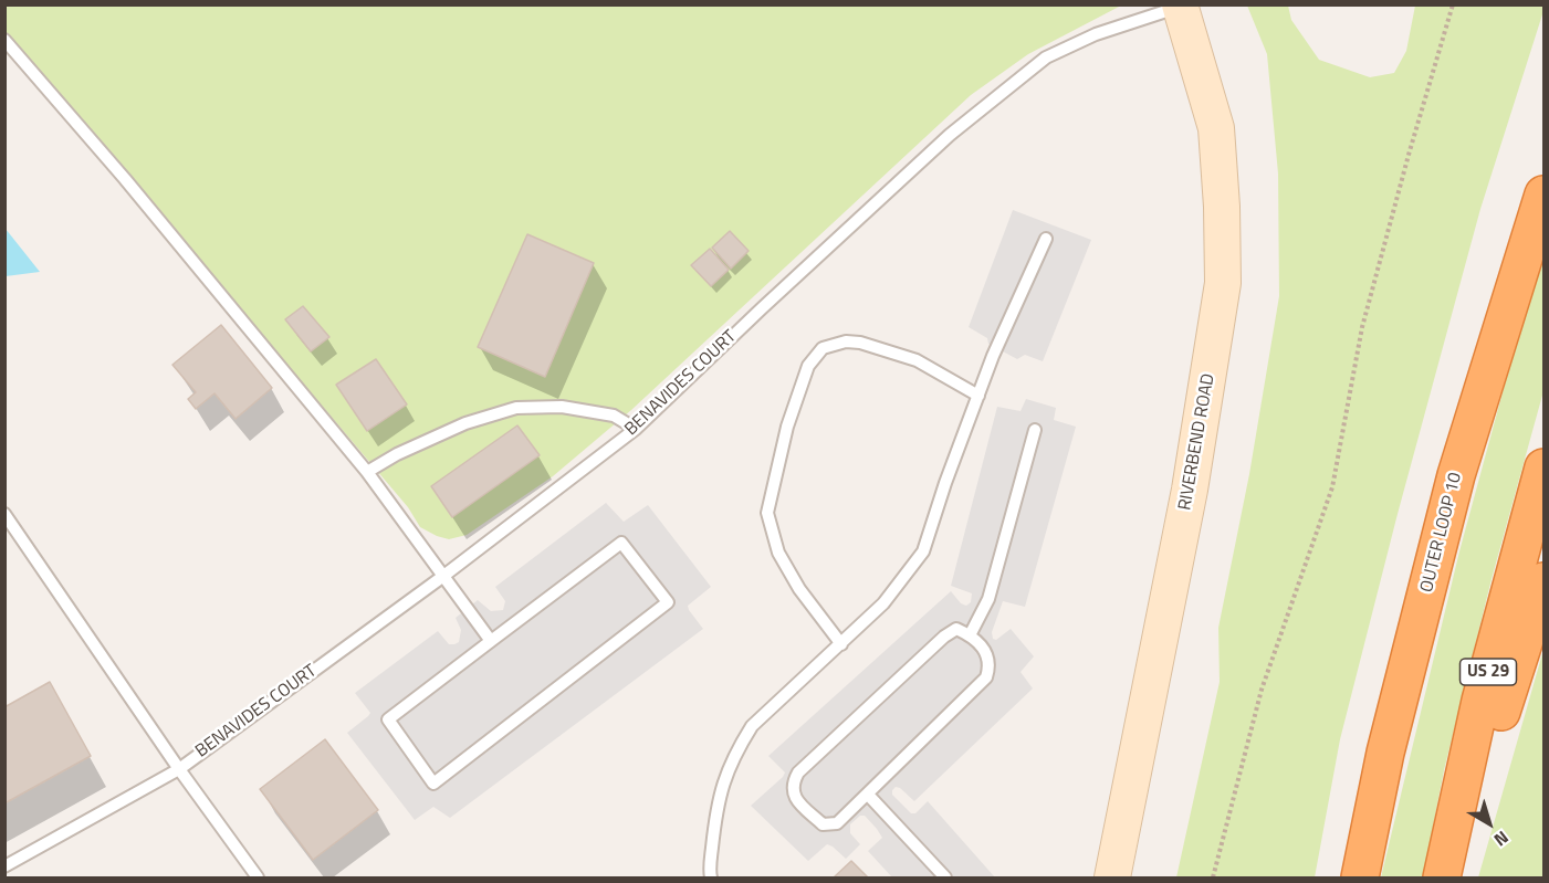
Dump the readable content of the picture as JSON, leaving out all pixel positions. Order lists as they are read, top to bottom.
{
  "streets": {
    "highway": ["OUTER LOOP 10", "US 29"],
    "street": ["RIVERBEND ROAD"],
    "lane": ["BENAVIDES COURT"]
  },
  "crossings": [
    ["BENAVIDES COURT", "RIVERBEND ROAD"]
  ],
  "north": "bottom right"
}
